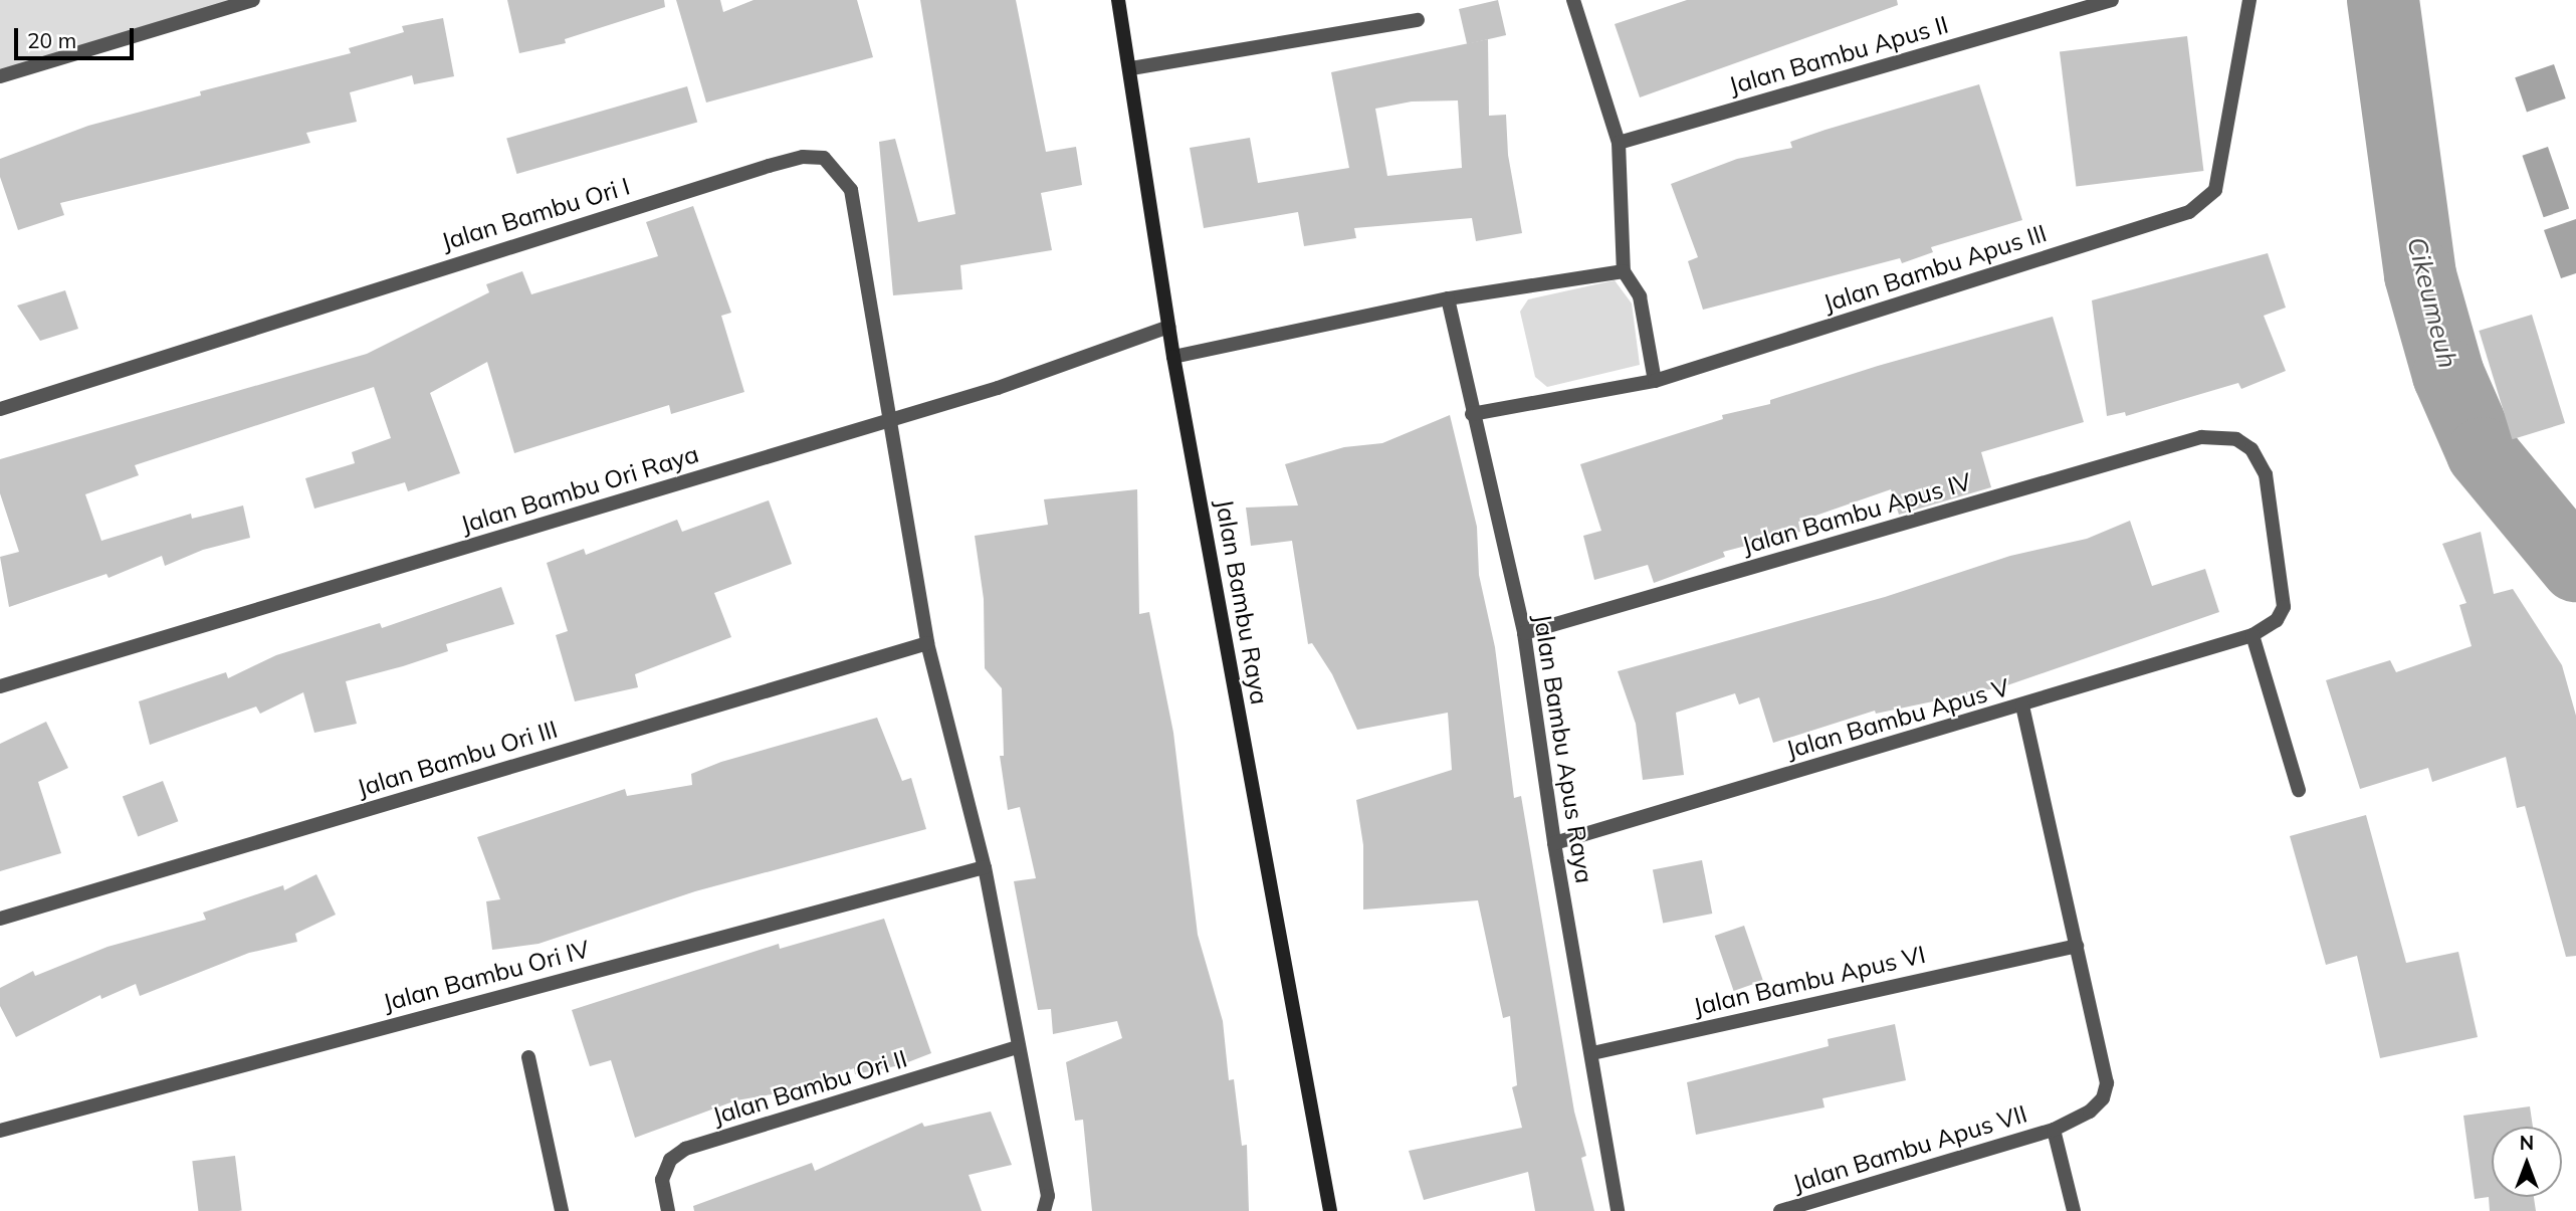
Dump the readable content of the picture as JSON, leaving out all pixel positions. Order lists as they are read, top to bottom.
{
  "streets": {
    "street": [
      "Jalan Bambu Apus II",
      "Jalan Bambu Ori I",
      "Jalan Bambu Apus III",
      "Jalan Bambu Ori Raya",
      "Jalan Bambu Apus IV",
      "Jalan Bambu Raya",
      "Jalan Bambu Apus V",
      "Jalan Bambu Apus Raya",
      "Jalan Bambu Ori III",
      "Jalan Bambu Ori IV",
      "Jalan Bambu Apus VI",
      "Jalan Bambu Ori II",
      "Jalan Bambu Apus VII"
    ]
  },
  "crossings": [
    ["Jalan Bambu Ori I", "Jalan Bambu Ori Raya"],
    ["Jalan Bambu Ori I", "Jalan Bambu Ori III"],
    ["Jalan Bambu Ori I", "Jalan Bambu Ori IV"],
    ["Jalan Bambu Ori I", "Jalan Bambu Ori II"],
    ["Jalan Bambu Apus III", "Jalan Bambu Apus Raya"],
    ["Jalan Bambu Ori Raya", "Jalan Bambu Raya"],
    ["Jalan Bambu Apus IV", "Jalan Bambu Apus V"],
    ["Jalan Bambu Apus IV", "Jalan Bambu Apus Raya"],
    ["Jalan Bambu Apus V", "Jalan Bambu Apus Raya"],
    ["Jalan Bambu Apus V", "Jalan Bambu Apus VII"],
    ["Jalan Bambu Apus Raya", "Jalan Bambu Apus VI"],
    ["Jalan Bambu Apus VI", "Jalan Bambu Apus VII"]
  ],
  "water": ["Cikeumeuh"],
  "scale_bar": "20 m",
  "north": "top"
}
